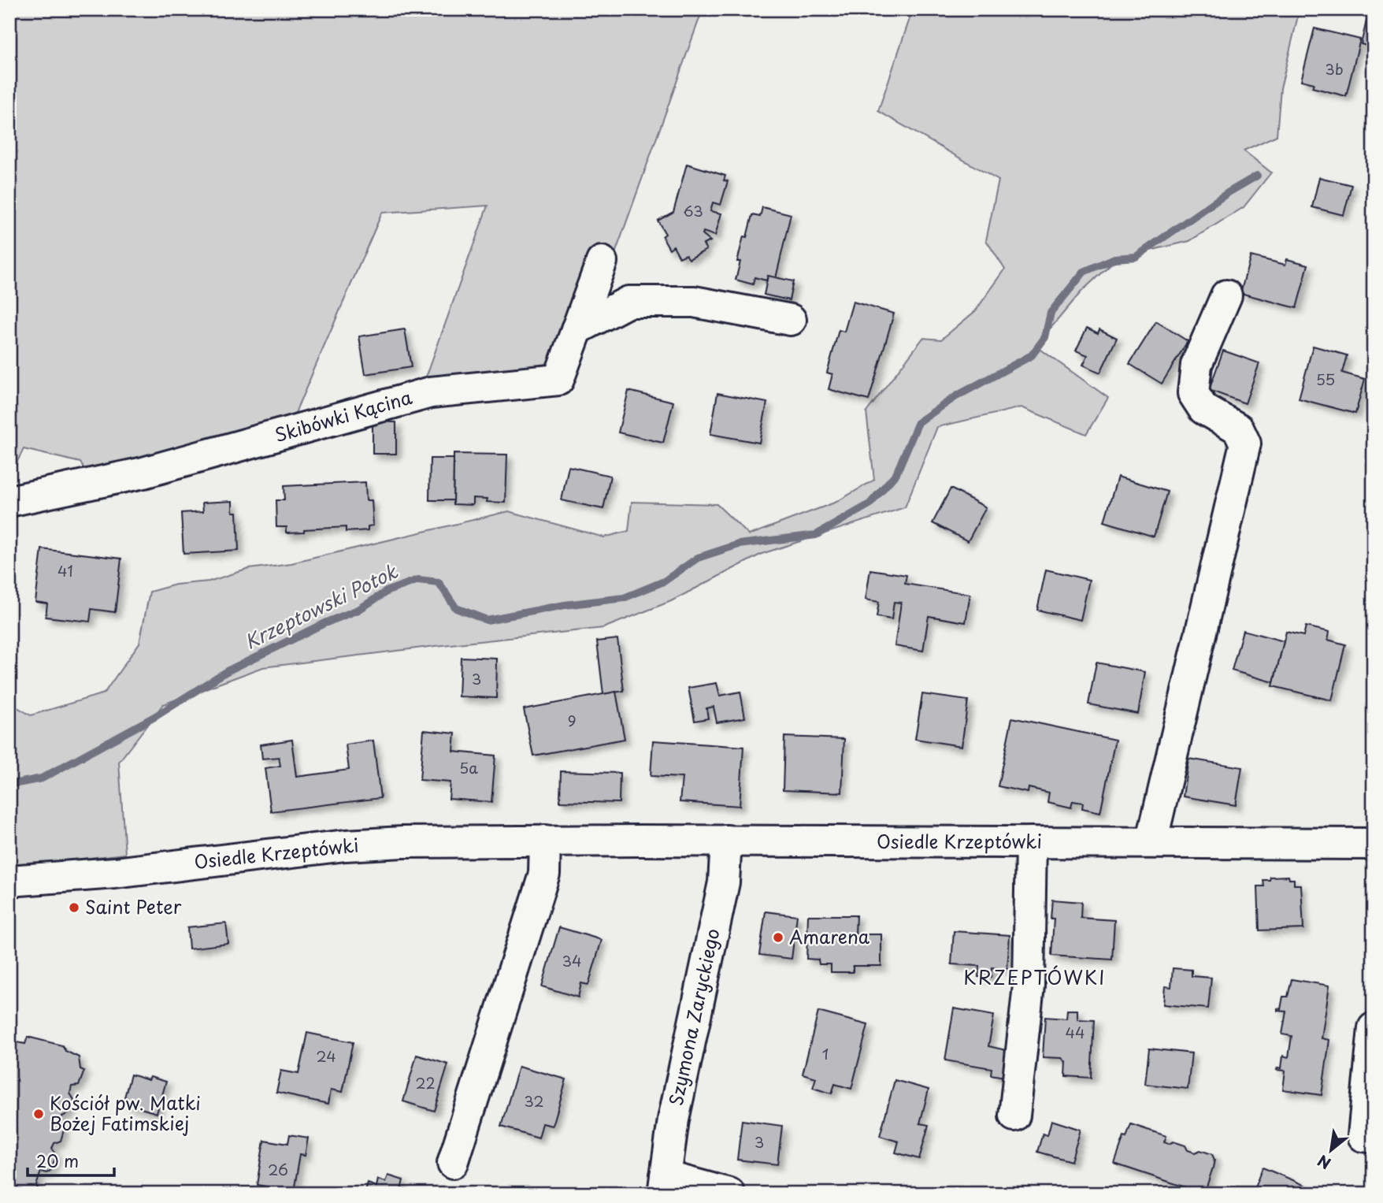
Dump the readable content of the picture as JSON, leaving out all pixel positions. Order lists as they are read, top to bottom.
{
  "streets": {
    "main road": ["Skibówki Kącina", "Osiedle Krzeptówki", "Szymona Zaryckiego"]
  },
  "crossings": [
    ["Osiedle Krzeptówki", "Szymona Zaryckiego"]
  ],
  "districts": ["KRZEPTÓWKI"],
  "water": ["Krzeptowski Potok"],
  "places": ["Saint Peter", "Amarena", "Kościół pw. Matki Bożej Fatimskiej"],
  "house_numbers": [
    "3b",
    "63",
    "55",
    "41",
    "3",
    "9",
    "5a",
    "34",
    "44",
    "1",
    "24",
    "22",
    "32",
    "3",
    "26"
  ],
  "scale_bar": "20 m",
  "north": "bottom left"
}
